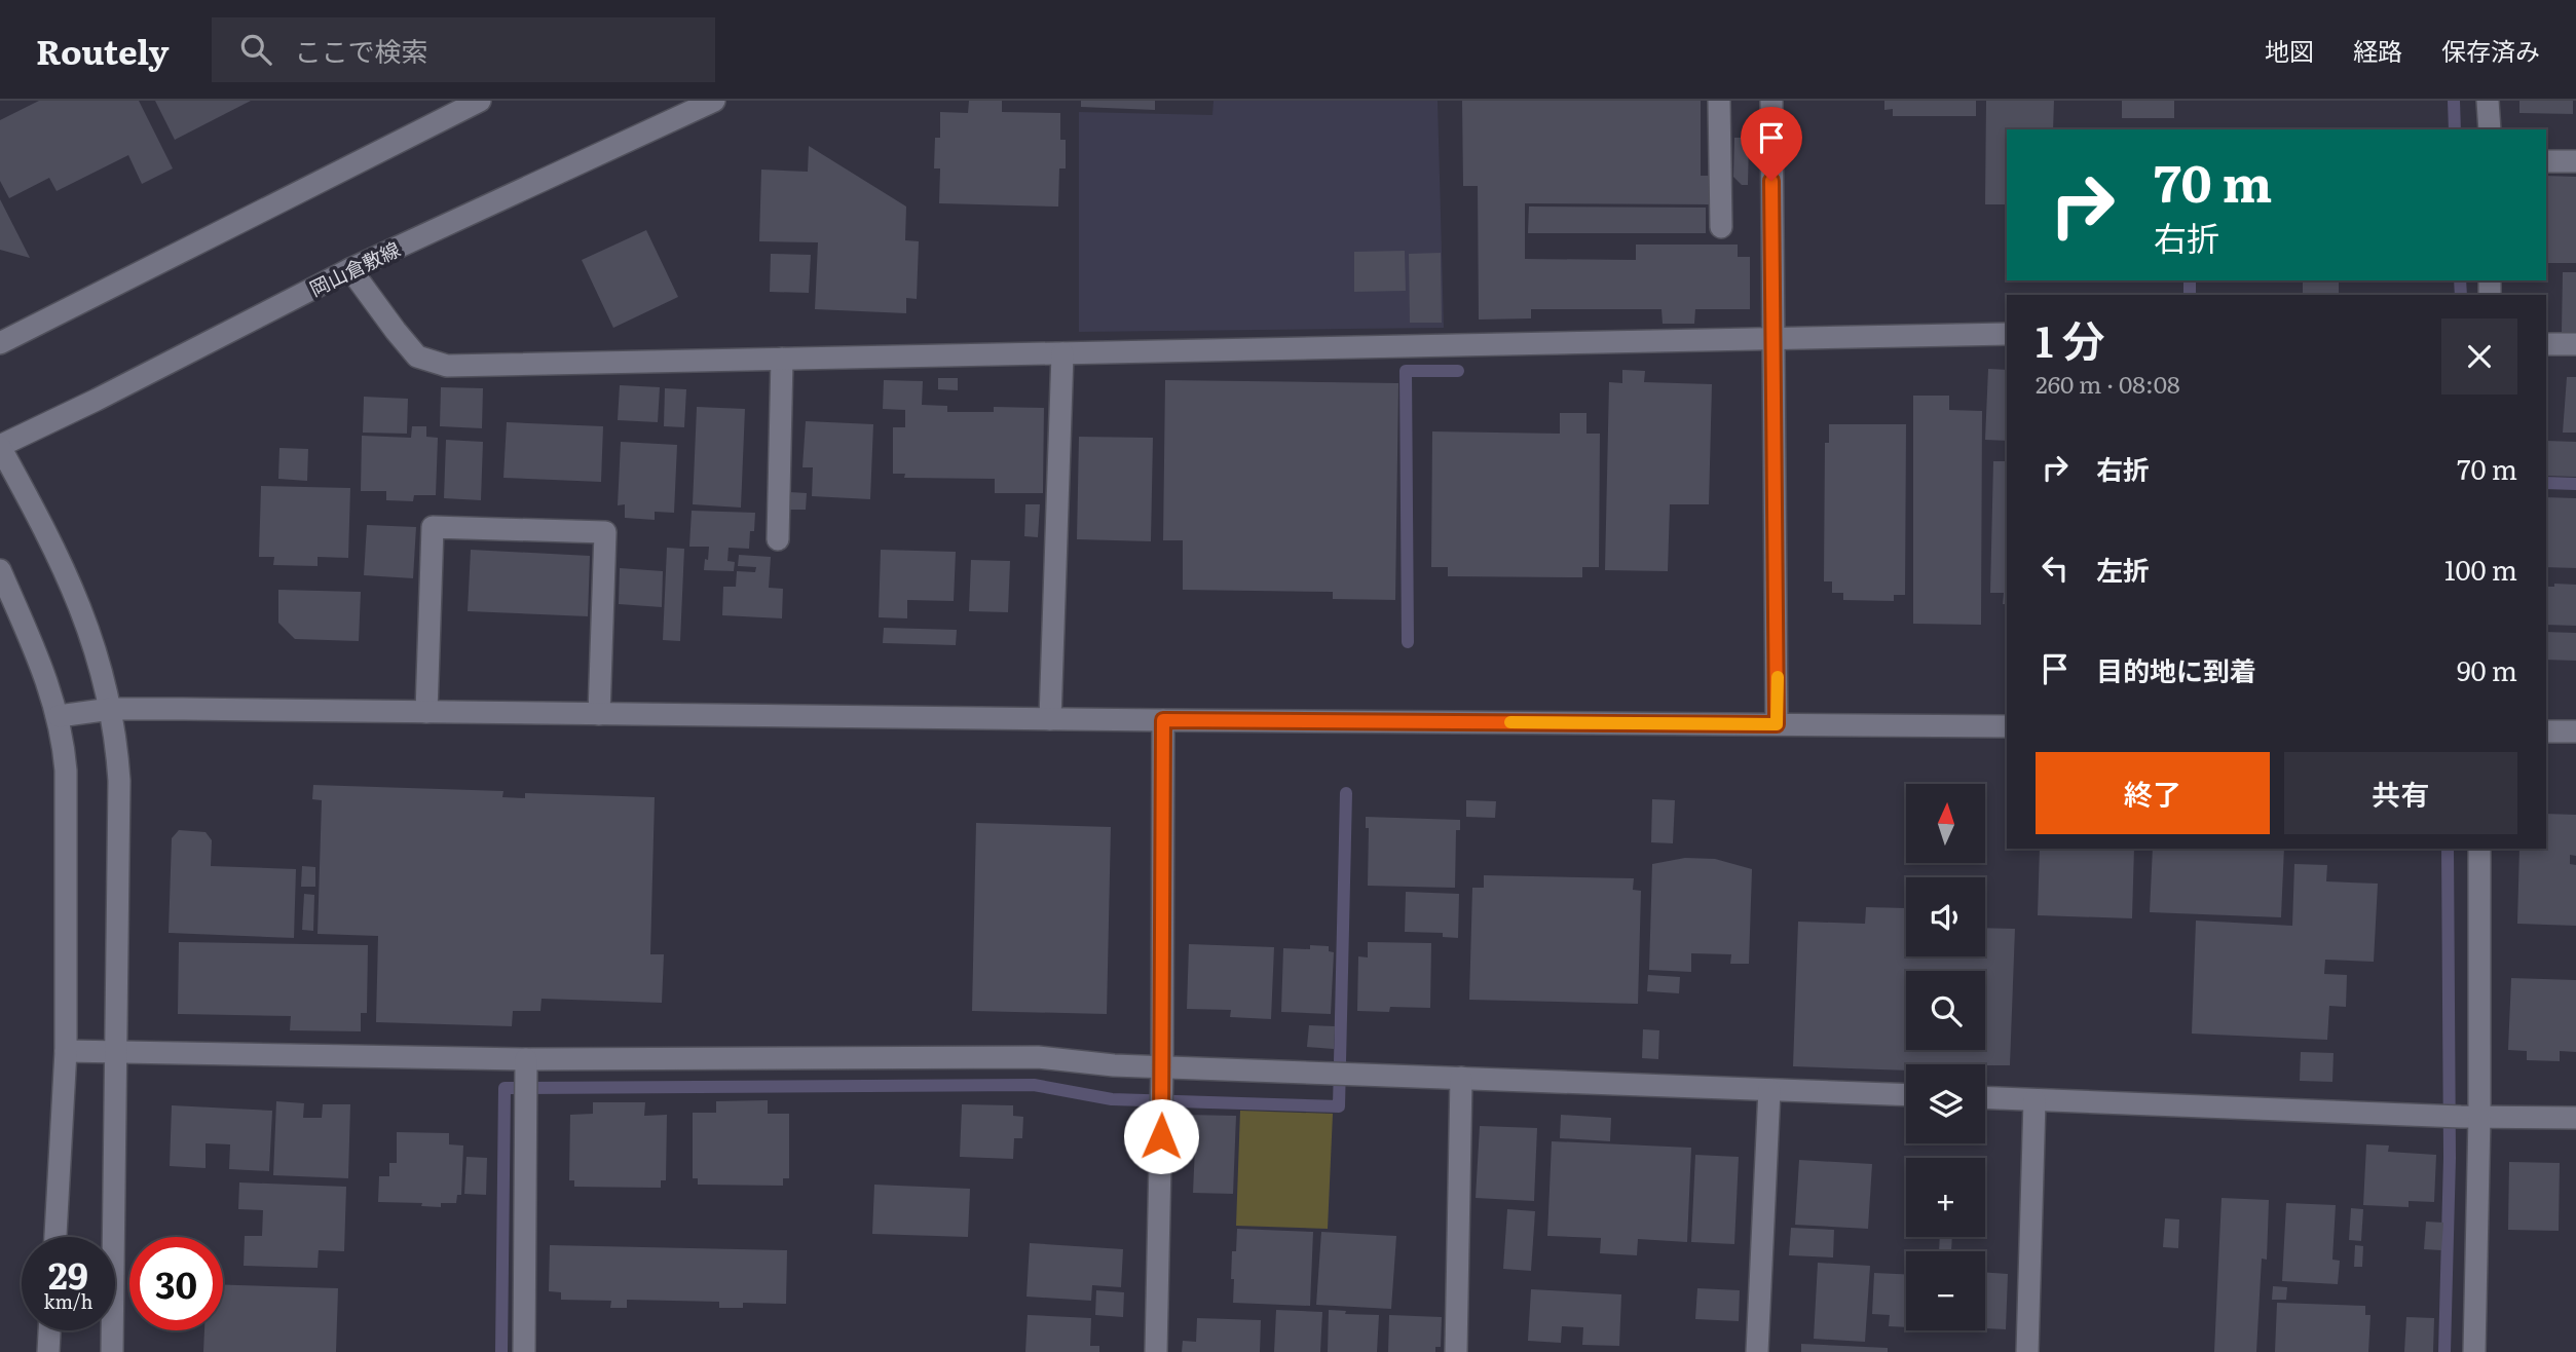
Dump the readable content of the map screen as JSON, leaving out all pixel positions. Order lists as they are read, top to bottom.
{
  "streets": {
    "street": ["岡山倉敷線"]
  },
  "north": "top",
  "page": {
    "header": "Routely",
    "search": "ここで検索",
    "nav": ["地図", "経路", "保存済み"],
    "turn": ["70 m", "右折"],
    "heading": ["1 分", "260 m · 08:08"],
    "list": [
      {
        "name": "右折",
        "value": "70 m"
      },
      {
        "name": "左折",
        "value": "100 m"
      },
      {
        "name": "目的地に到着",
        "value": "90 m"
      }
    ],
    "buttons": ["終了", "共有"],
    "map_buttons": ["+", "−"],
    "speed": "29 km/h",
    "limit": "30"
  }
}
